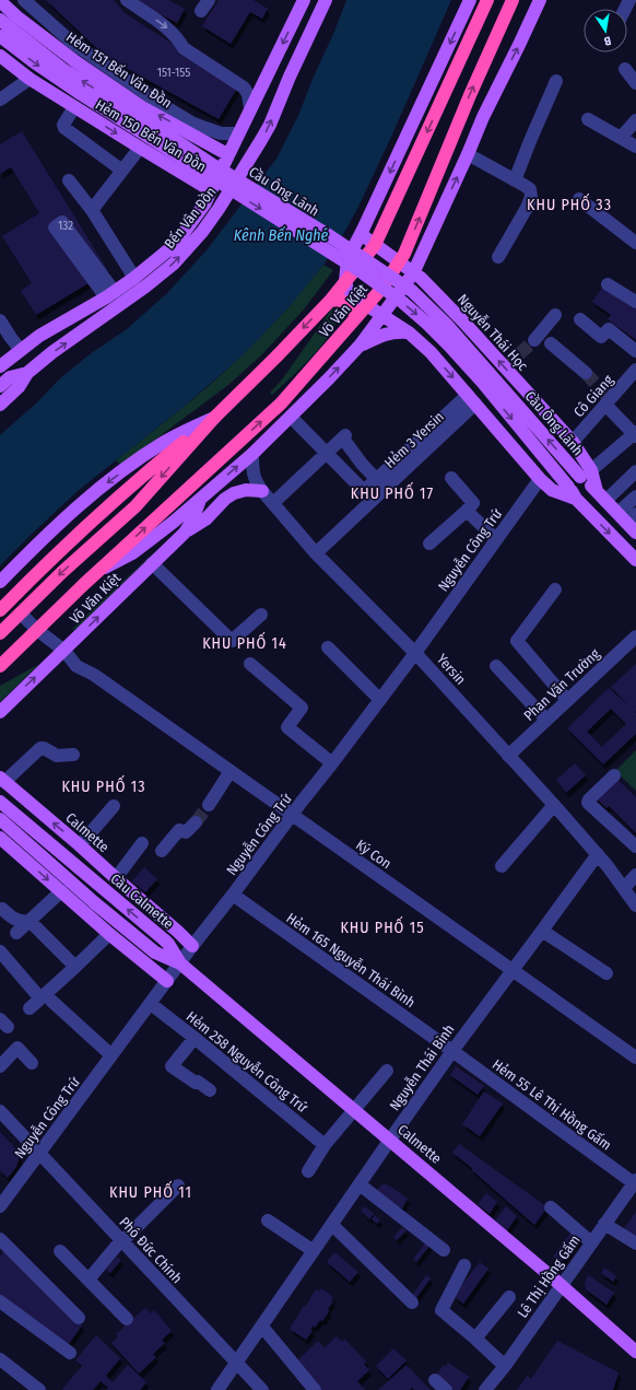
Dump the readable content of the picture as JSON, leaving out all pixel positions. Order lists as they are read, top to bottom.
{
  "streets": {
    "highway": ["Võ Văn Kiệt"],
    "main road": [
      "Hẻm 151 Bến Vân Đồn",
      "Hẻm 150 Bến Vân Đồn",
      "Cầu Ông Lãnh",
      "Bến Vân Đồn",
      "Nguyễn Thái Học",
      "Calmette",
      "Cầu Calmette"
    ],
    "street": [
      "Cô Giang",
      "Hẻm 3 Yersin",
      "Nguyễn Công Trứ",
      "Yersin",
      "Phan Văn Trường",
      "Ký Con",
      "Hẻm 165 Nguyễn Thái Bình",
      "Hẻm 258 Nguyễn Công Trứ",
      "Nguyễn Thái Bình",
      "Hẻm 55 Lê Thị Hồng Gấm",
      "Phó Đức Chính",
      "Lê Thị Hồng Gấm"
    ]
  },
  "crossings": [
    ["Hẻm 151 Bến Vân Đồn", "Bến Vân Đồn"],
    ["Hẻm 150 Bến Vân Đồn", "Bến Vân Đồn"],
    ["Cầu Ông Lãnh", "Nguyễn Thái Học"],
    ["Võ Văn Kiệt", "Nguyễn Thái Học"],
    ["Võ Văn Kiệt", "Yersin"],
    ["Võ Văn Kiệt", "Ký Con"],
    ["Nguyễn Thái Học", "Cô Giang"],
    ["Hẻm 3 Yersin", "Yersin"],
    ["Nguyễn Công Trứ", "Yersin"],
    ["Nguyễn Công Trứ", "Calmette"],
    ["Nguyễn Công Trứ", "Ký Con"],
    ["Nguyễn Công Trứ", "Cầu Calmette"],
    ["Nguyễn Công Trứ", "Hẻm 165 Nguyễn Thái Bình"],
    ["Nguyễn Công Trứ", "Hẻm 258 Nguyễn Công Trứ"],
    ["Nguyễn Công Trứ", "Phó Đức Chính"],
    ["Yersin", "Phan Văn Trường"],
    ["Yersin", "Nguyễn Thái Bình"],
    ["Calmette", "Cầu Calmette"],
    ["Calmette", "Nguyễn Thái Bình"],
    ["Calmette", "Lê Thị Hồng Gấm"],
    ["Ký Con", "Nguyễn Thái Bình"],
    ["Hẻm 165 Nguyễn Thái Bình", "Nguyễn Thái Bình"],
    ["Hẻm 165 Nguyễn Thái Bình", "Hẻm 55 Lê Thị Hồng Gấm"],
    ["Nguyễn Thái Bình", "Hẻm 55 Lê Thị Hồng Gấm"],
    ["Nguyễn Thái Bình", "Phó Đức Chính"],
    ["Hẻm 55 Lê Thị Hồng Gấm", "Lê Thị Hồng Gấm"]
  ],
  "one_way": ["Hẻm 151 Bến Vân Đồn"],
  "districts": [
    "KHU PHỐ 33",
    "KHU PHỐ 17",
    "KHU PHỐ 14",
    "KHU PHỐ 13",
    "KHU PHỐ 15",
    "KHU PHỐ 11"
  ],
  "water": ["Kênh Bến Nghé"],
  "house_numbers": ["151-155", "132"],
  "north": "bottom"
}
